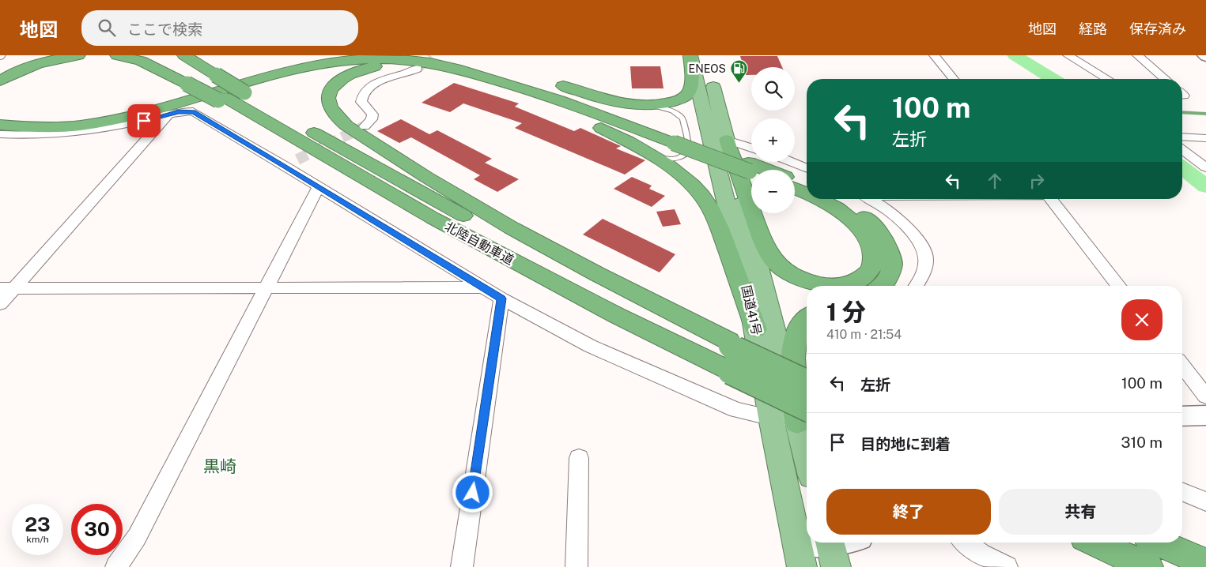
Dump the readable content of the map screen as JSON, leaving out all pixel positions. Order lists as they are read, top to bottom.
{
  "streets": {
    "highway": ["北陸自動車道", "国道41号"]
  },
  "crossings": [
    ["北陸自動車道", "国道41号"]
  ],
  "districts": ["黒崎"],
  "places": {
    "fuel station": ["ENEOS"]
  },
  "page": {
    "header": "地図",
    "search": "ここで検索",
    "nav": ["地図", "経路", "保存済み"],
    "map_buttons": ["+", "−"],
    "turn": ["100 m", "左折"],
    "heading": ["1 分", "410 m · 21:54"],
    "list": [
      {
        "name": "左折",
        "value": "100 m"
      },
      {
        "name": "目的地に到着",
        "value": "310 m"
      }
    ],
    "buttons": ["終了", "共有"],
    "speed": "23 km/h",
    "limit": "30"
  }
}
